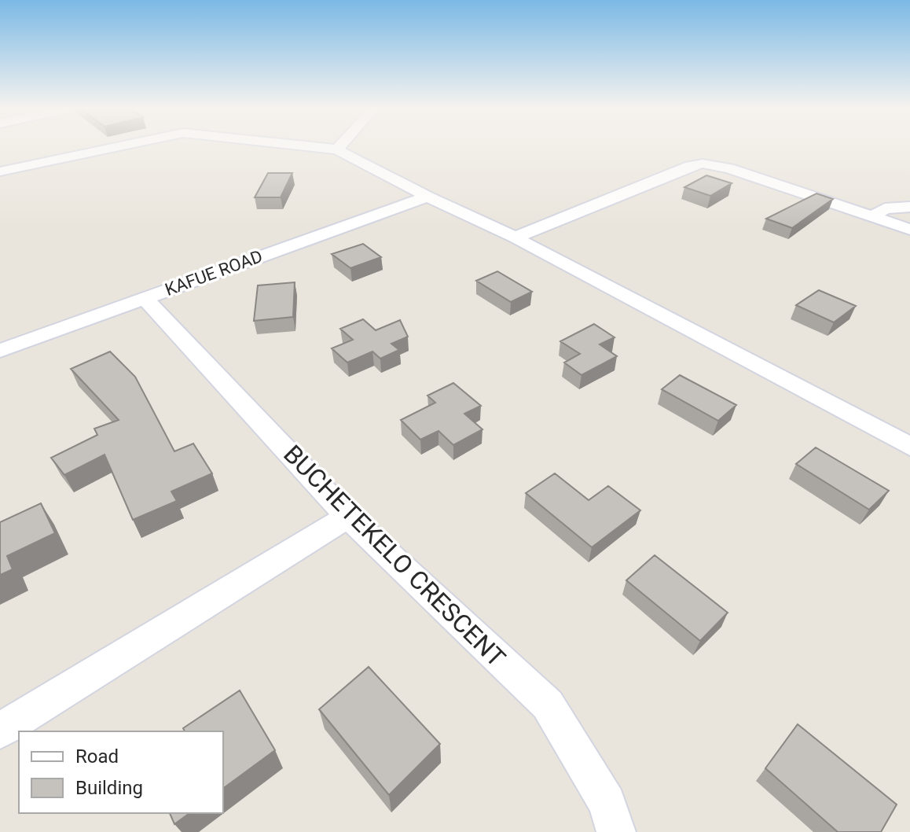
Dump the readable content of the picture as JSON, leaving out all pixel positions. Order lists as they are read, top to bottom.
{
  "streets": {
    "street": ["KAFUE ROAD", "BUCHETEKELO CRESCENT"]
  },
  "crossings": [
    ["KAFUE ROAD", "BUCHETEKELO CRESCENT"]
  ],
  "legend": ["Road", "Building"]
}
